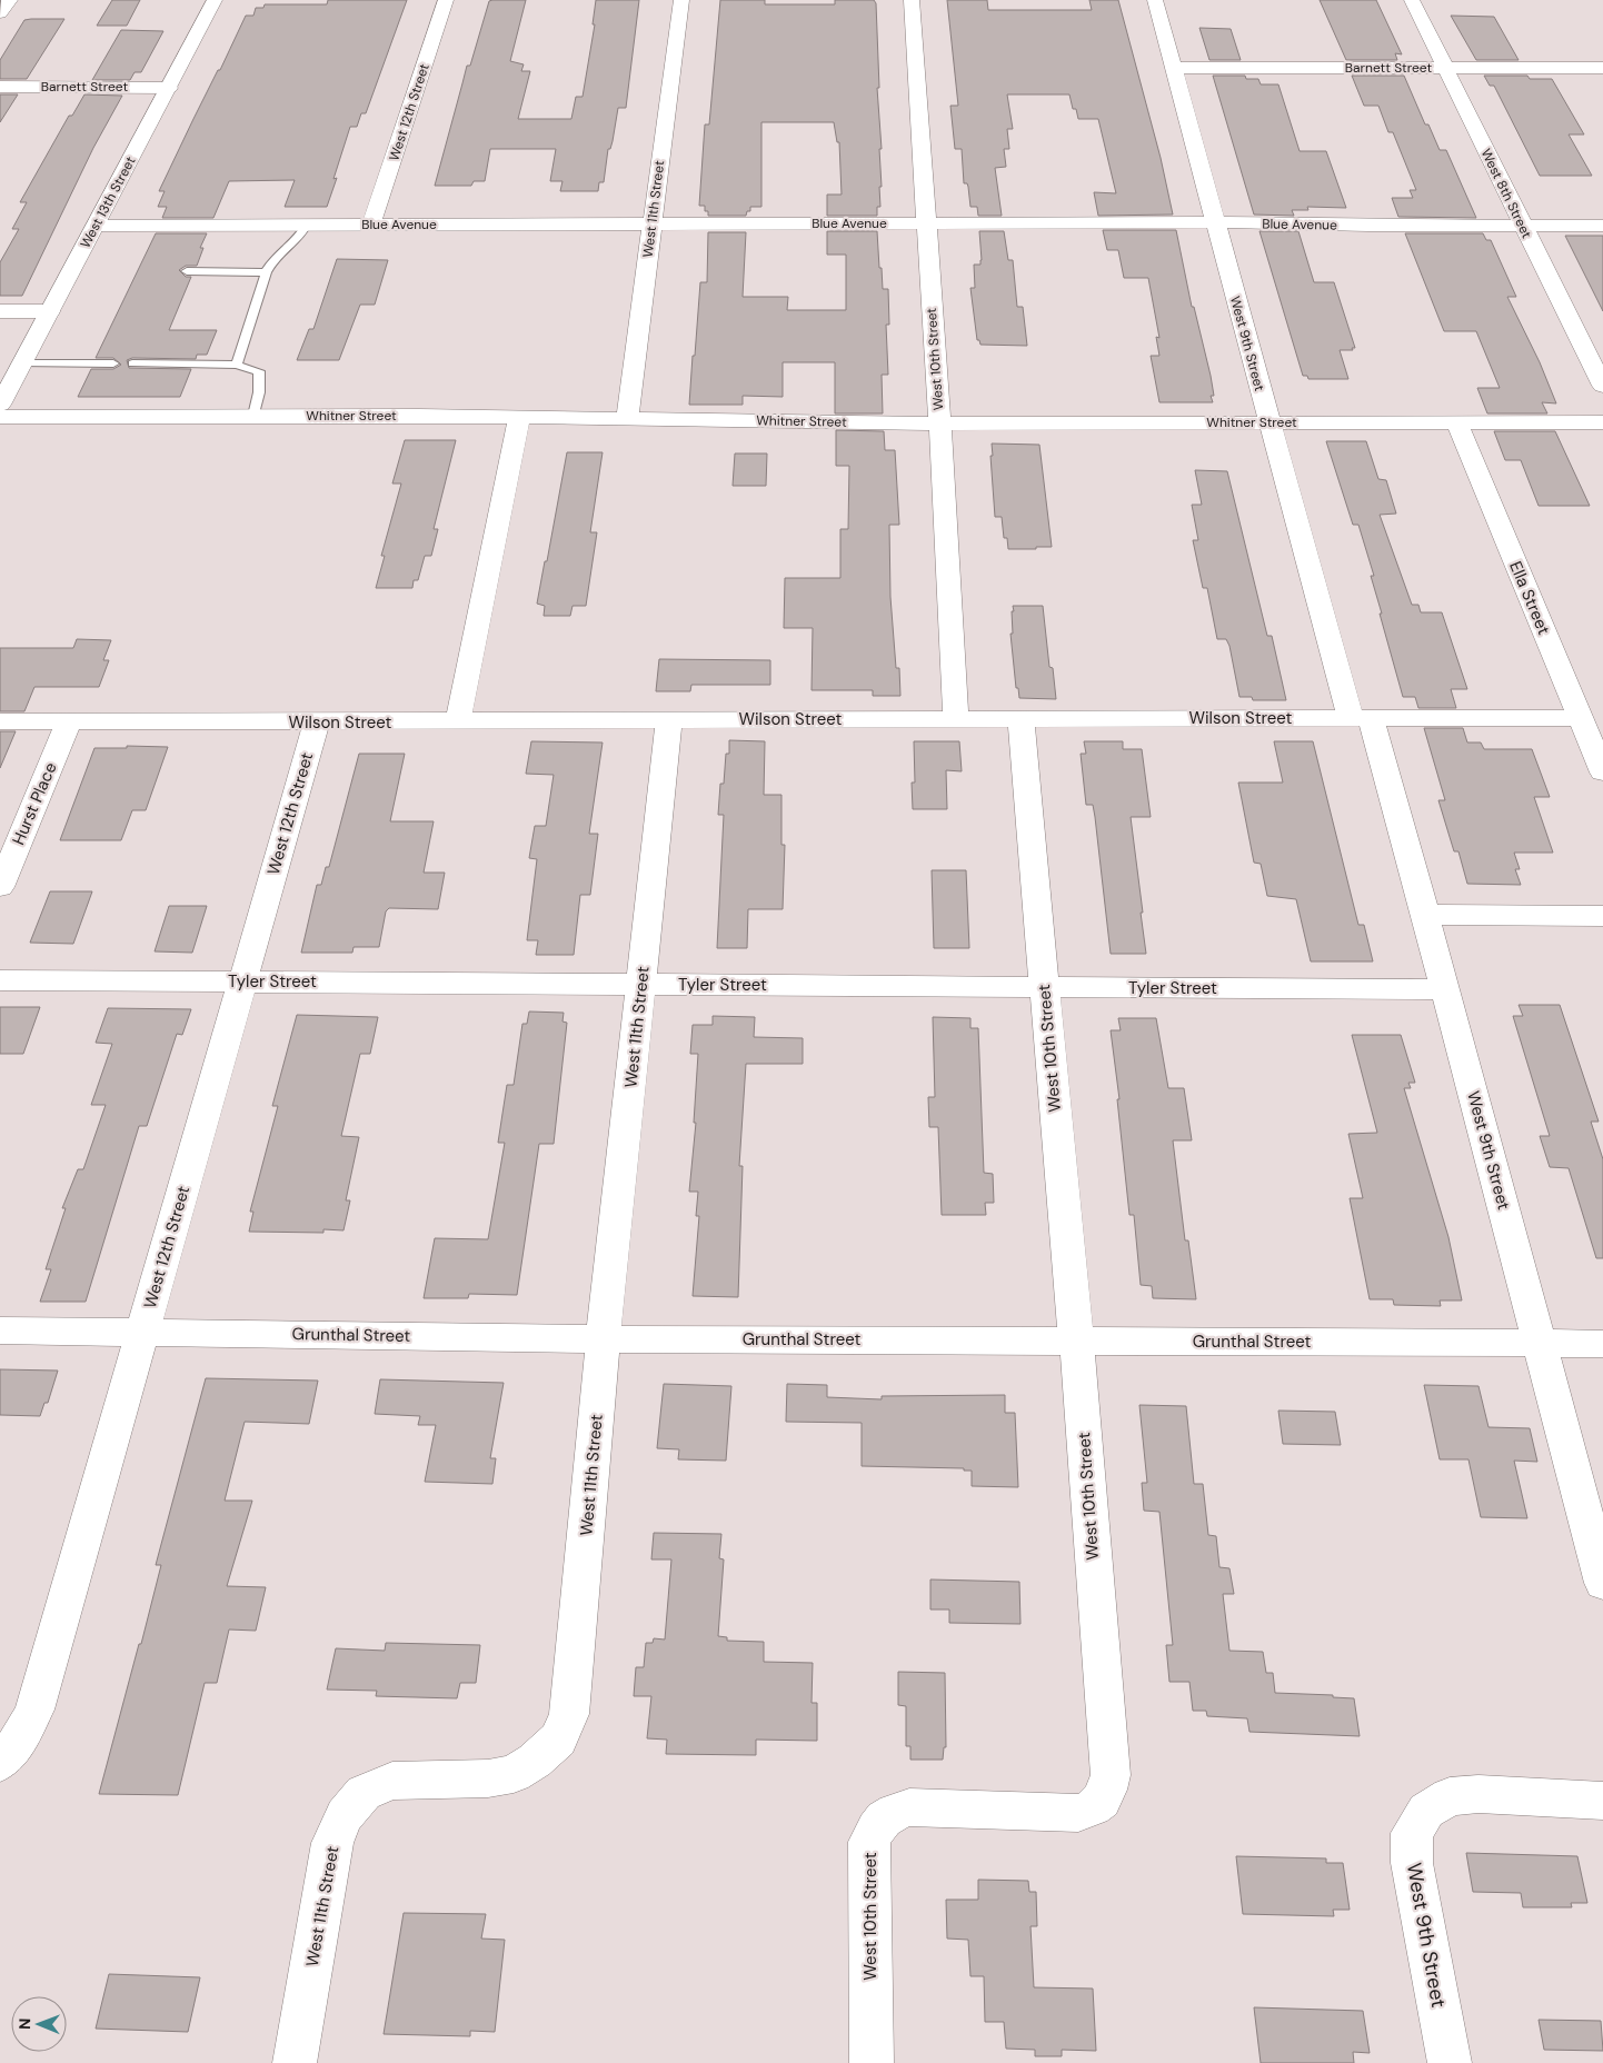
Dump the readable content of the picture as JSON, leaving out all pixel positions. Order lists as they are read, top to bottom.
{
  "streets": {
    "street": [
      "Barnett Street",
      "West 12th Street",
      "West 8th Street",
      "West 13th Street",
      "West 11th Street",
      "Blue Avenue",
      "West 9th Street",
      "West 10th Street",
      "Whitner Street",
      "Ella Street",
      "Wilson Street",
      "Hurst Place",
      "Tyler Street",
      "Grunthal Street"
    ]
  },
  "crossings": [
    ["Barnett Street", "West 8th Street"],
    ["Barnett Street", "West 13th Street"],
    ["Barnett Street", "West 9th Street"],
    ["West 12th Street", "Blue Avenue"],
    ["West 12th Street", "Wilson Street"],
    ["West 12th Street", "Tyler Street"],
    ["West 12th Street", "Grunthal Street"],
    ["West 8th Street", "Blue Avenue"],
    ["West 13th Street", "Blue Avenue"],
    ["West 11th Street", "Blue Avenue"],
    ["West 11th Street", "Whitner Street"],
    ["West 11th Street", "Wilson Street"],
    ["West 11th Street", "Tyler Street"],
    ["West 11th Street", "Grunthal Street"],
    ["Blue Avenue", "West 9th Street"],
    ["Blue Avenue", "West 10th Street"],
    ["West 9th Street", "Whitner Street"],
    ["West 9th Street", "Wilson Street"],
    ["West 9th Street", "Tyler Street"],
    ["West 9th Street", "Grunthal Street"],
    ["West 10th Street", "Whitner Street"],
    ["West 10th Street", "Wilson Street"],
    ["West 10th Street", "Tyler Street"],
    ["West 10th Street", "Grunthal Street"],
    ["Whitner Street", "Ella Street"],
    ["Ella Street", "Wilson Street"],
    ["Wilson Street", "Hurst Place"]
  ],
  "north": "left"
}
